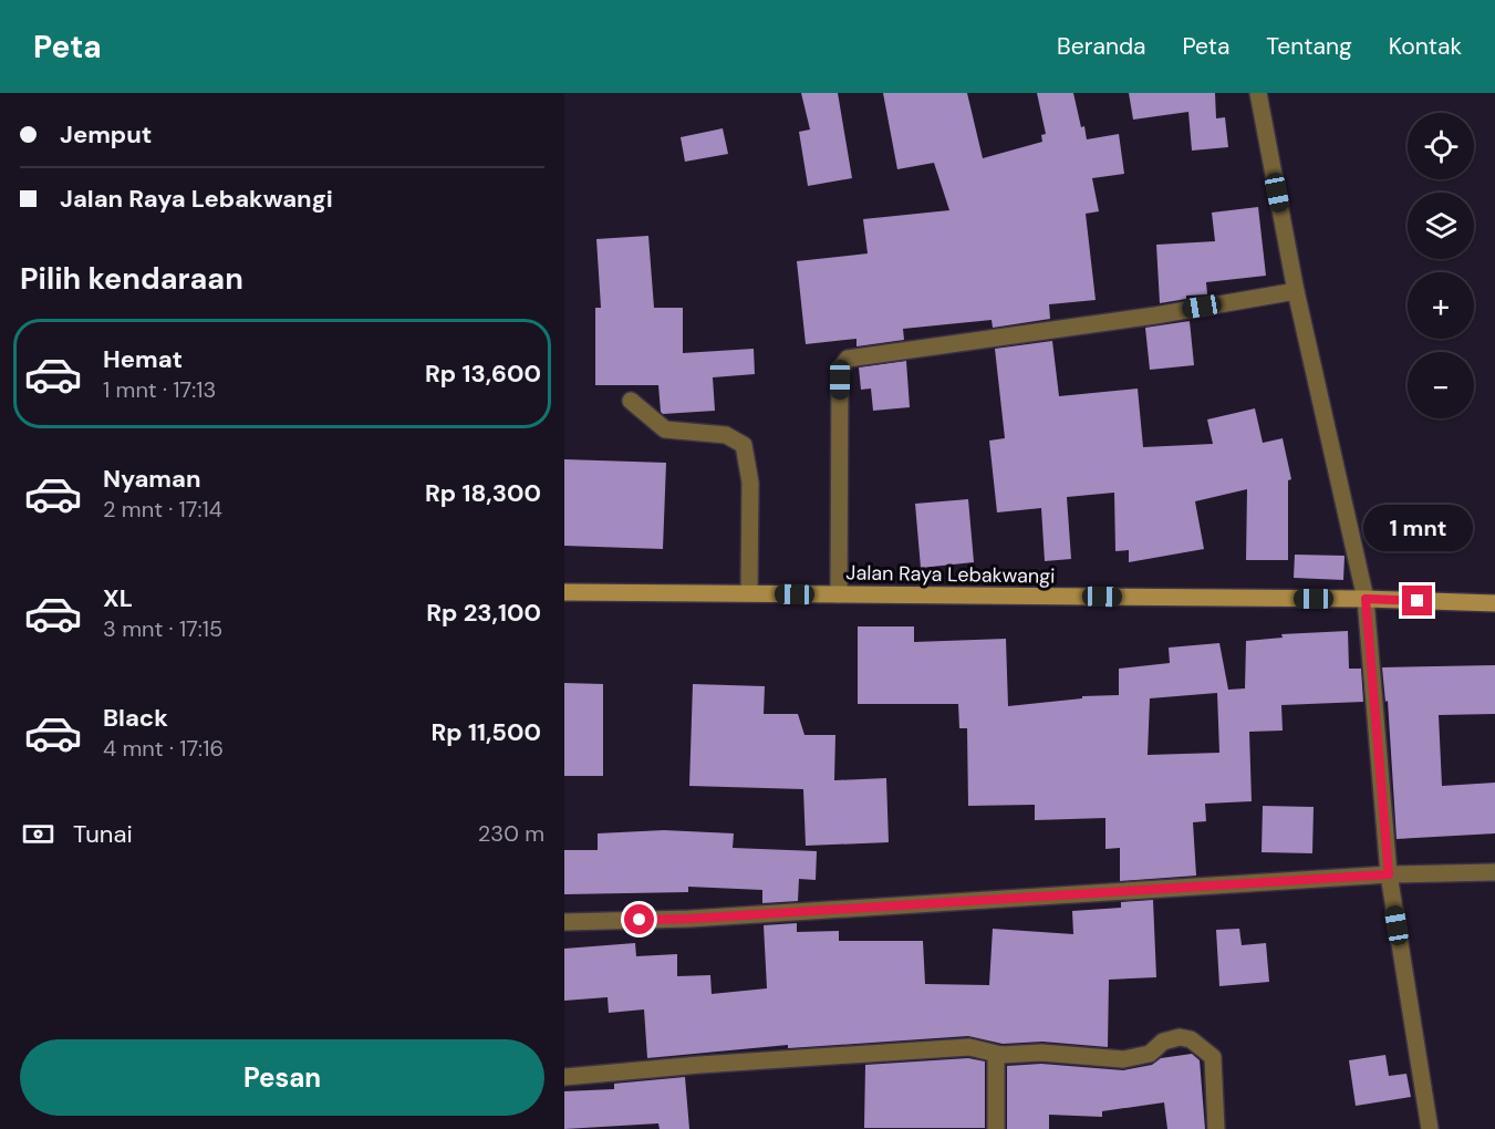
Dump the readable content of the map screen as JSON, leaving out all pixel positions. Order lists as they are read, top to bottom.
{
  "streets": {
    "main road": ["Jalan Raya Lebakwangi"]
  },
  "page": {
    "header": "Peta",
    "nav": [
      "Beranda",
      "Peta",
      "Tentang",
      "Kontak"
    ],
    "banner": ["Jemput", "Jalan Raya Lebakwangi"],
    "map_buttons": ["+", "−"],
    "heading": "Pilih kendaraan",
    "list": [
      {
        "name": "Hemat",
        "note": "1 mnt · 17:13",
        "value": "Rp 13,600"
      },
      {
        "name": "Nyaman",
        "note": "2 mnt · 17:14",
        "value": "Rp 18,300"
      },
      {
        "name": "XL",
        "note": "3 mnt · 17:15",
        "value": "Rp 23,100"
      },
      {
        "name": "Black",
        "note": "4 mnt · 17:16",
        "value": "Rp 11,500"
      }
    ],
    "bubble": "1 mnt",
    "pay": ["Tunai", "230 m"],
    "buttons": "Pesan"
  }
}
